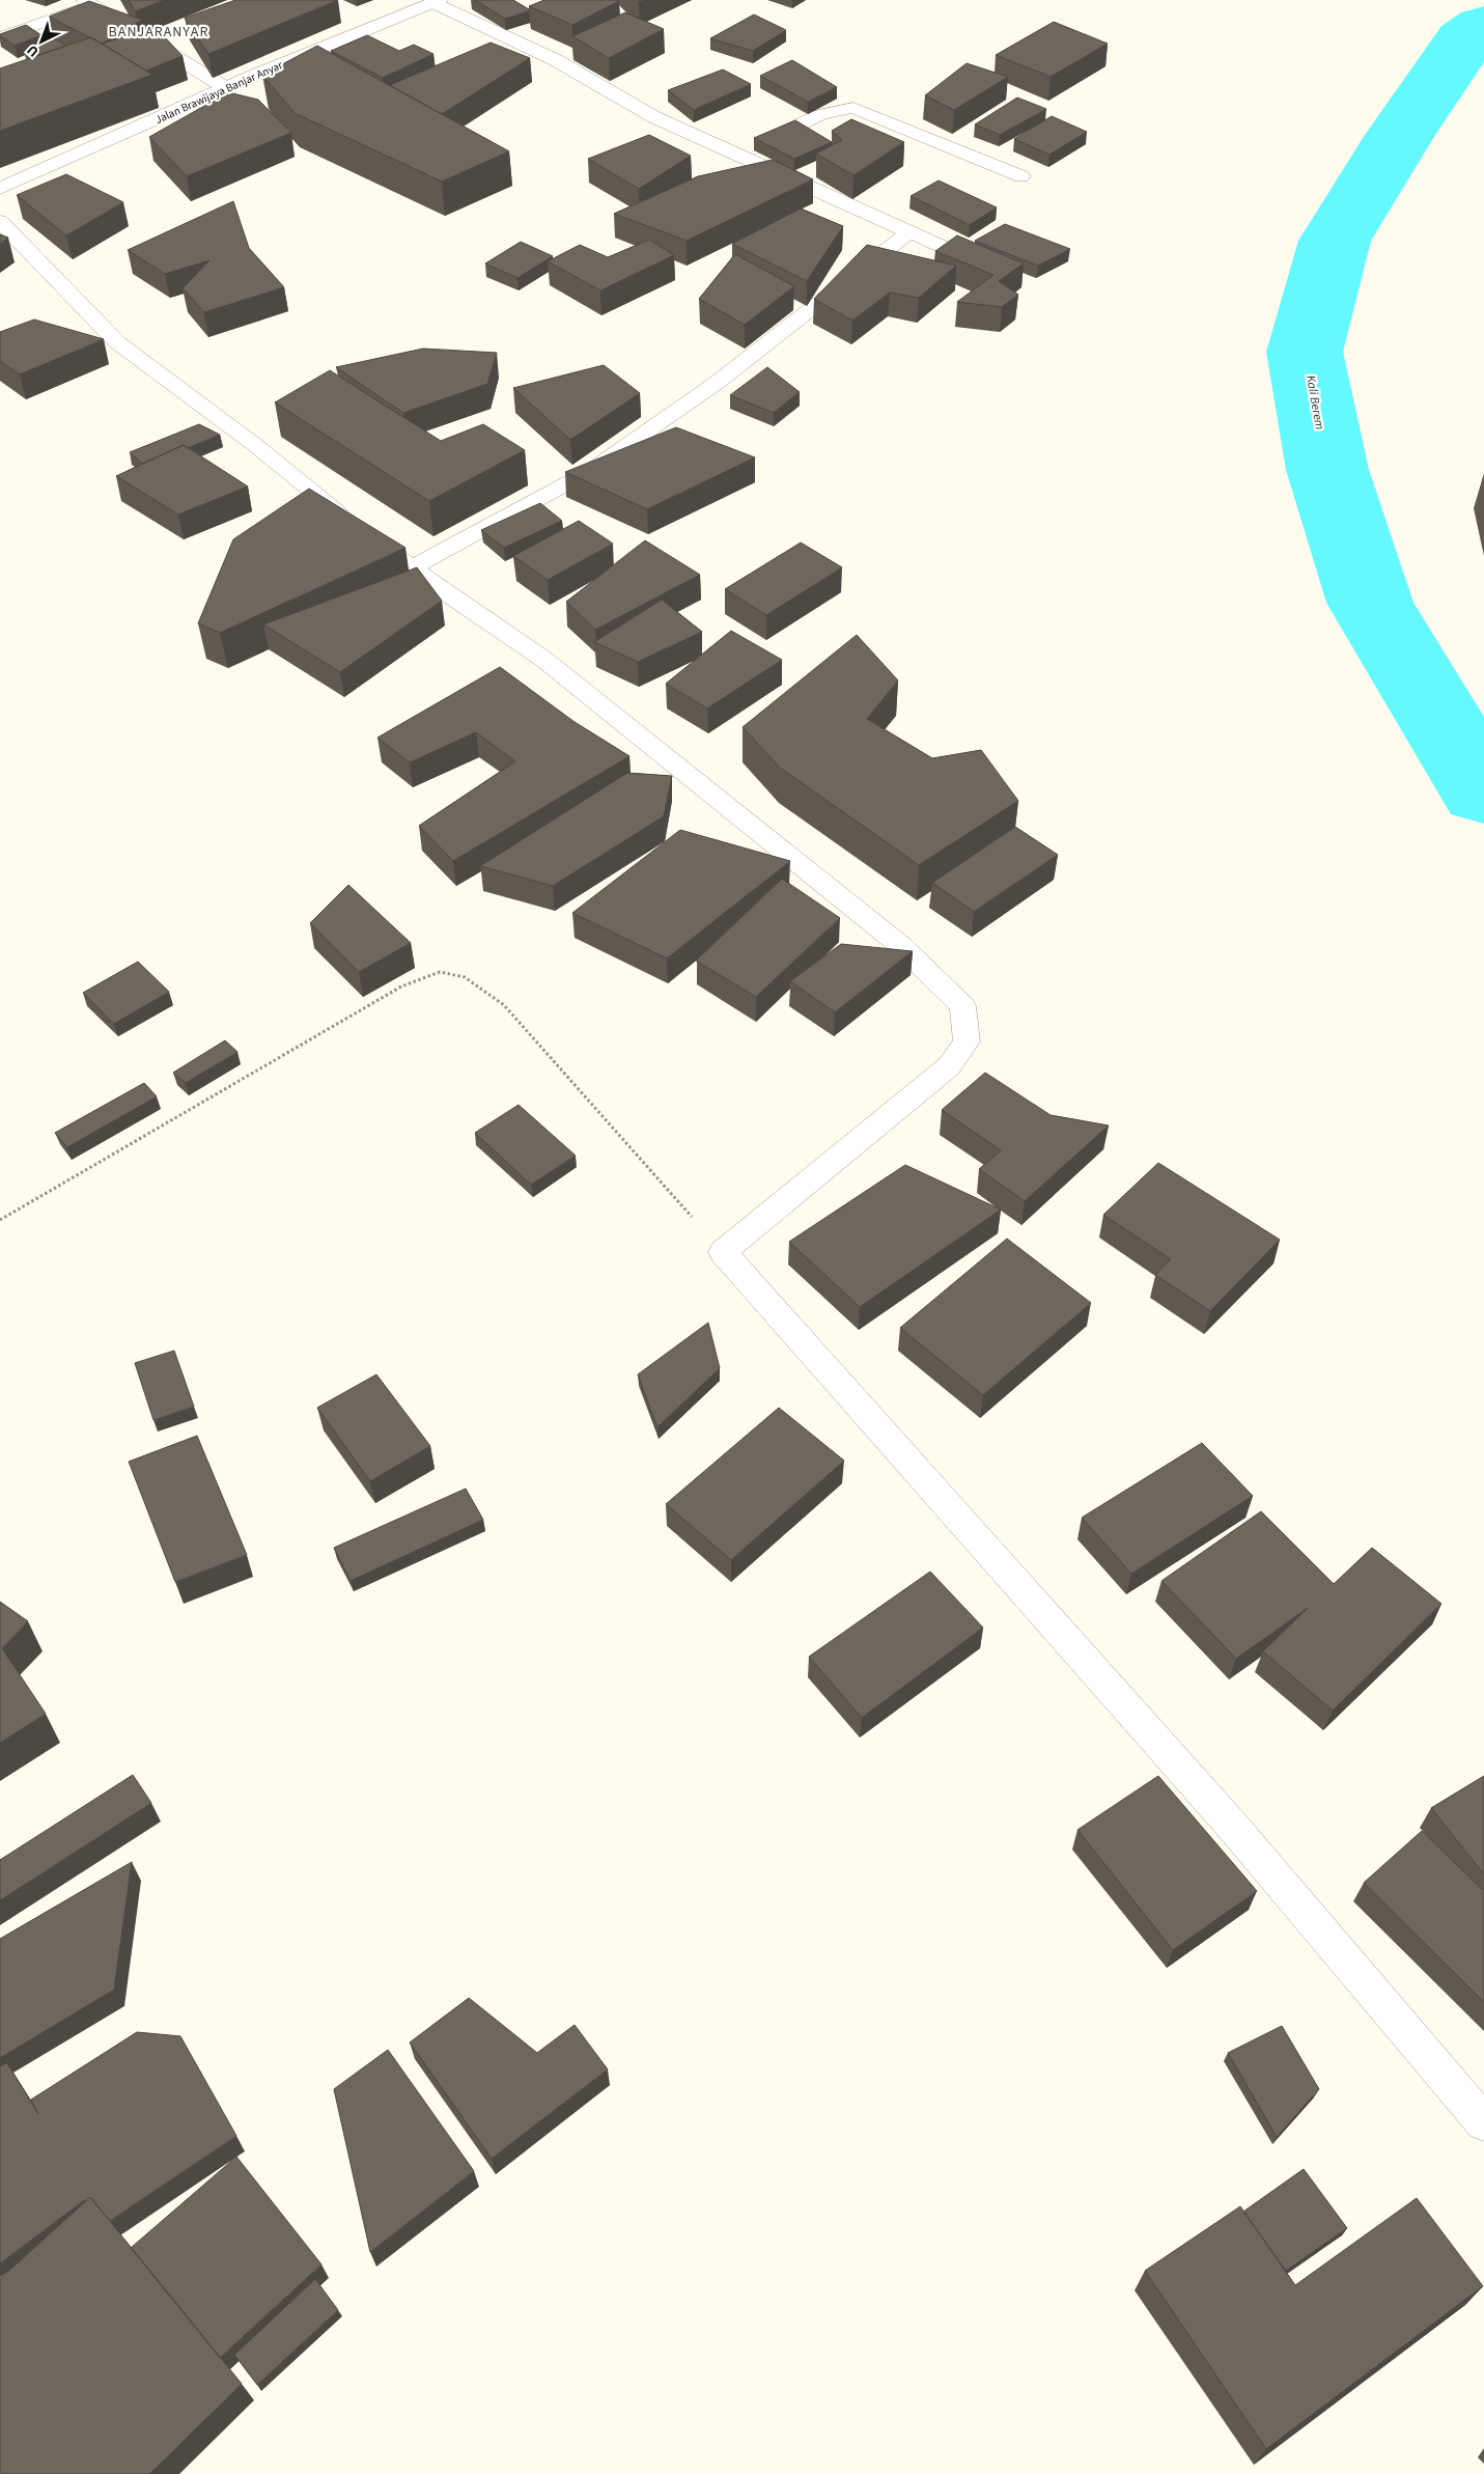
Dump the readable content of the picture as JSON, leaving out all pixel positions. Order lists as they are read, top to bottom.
{
  "streets": {
    "street": ["Jalan Brawijaya Banjar Anyar"]
  },
  "districts": ["BANJARANYAR"],
  "water": ["Kali Berem"],
  "north": "bottom left"
}
